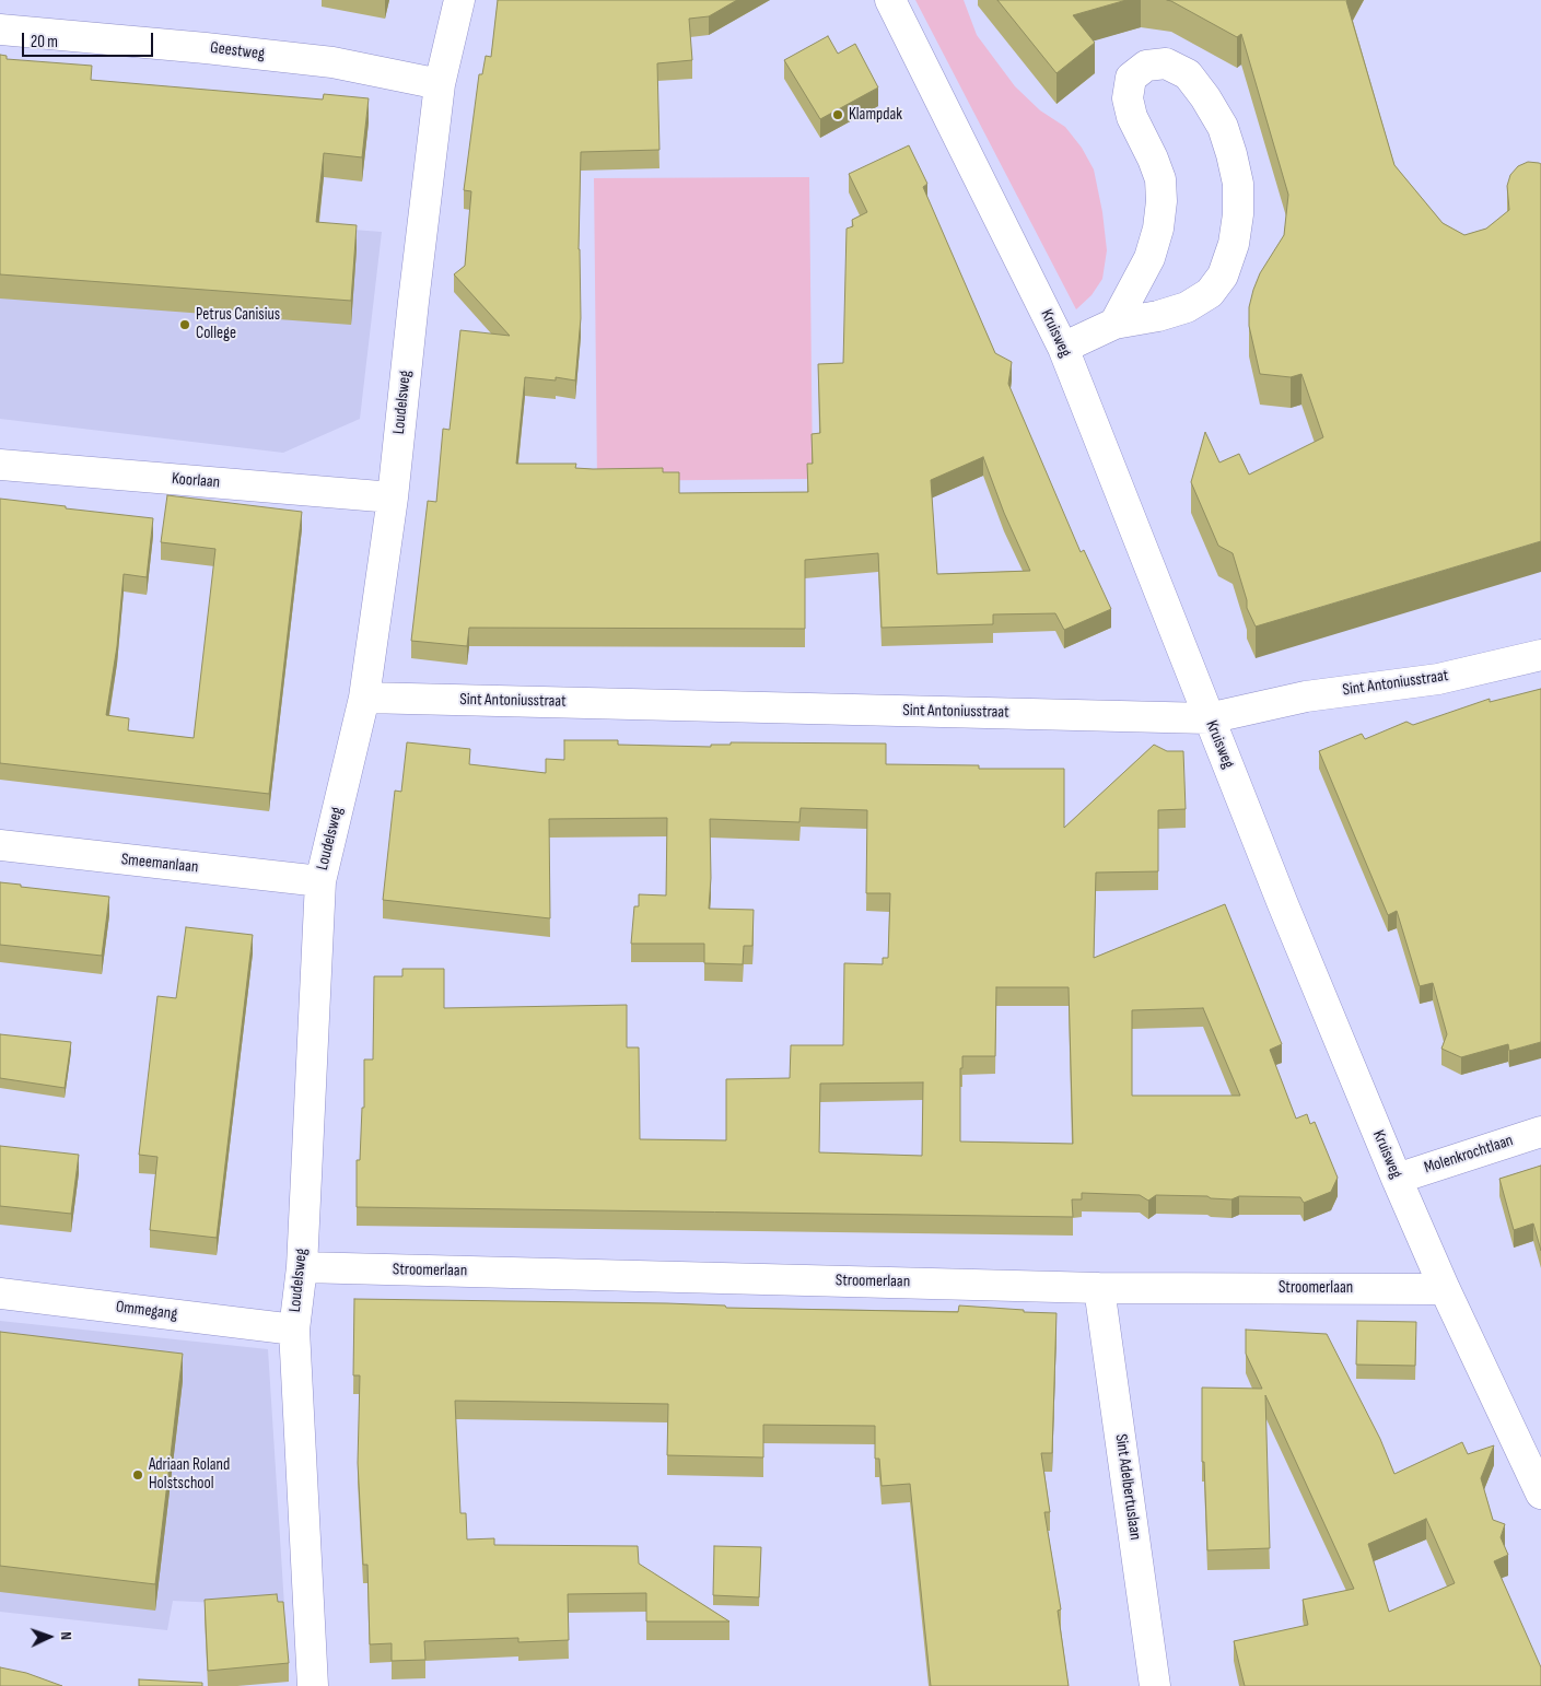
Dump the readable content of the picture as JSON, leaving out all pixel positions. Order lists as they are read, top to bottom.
{
  "streets": {
    "street": [
      "Geestweg",
      "Kruisweg",
      "Loudelsweg",
      "Koorlaan",
      "Sint Antoniusstraat",
      "Smeemanlaan",
      "Molenkrochtlaan",
      "Stroomerlaan",
      "Ommegang",
      "Sint Adelbertuslaan"
    ]
  },
  "crossings": [
    ["Geestweg", "Loudelsweg"],
    ["Kruisweg", "Sint Antoniusstraat"],
    ["Kruisweg", "Molenkrochtlaan"],
    ["Kruisweg", "Stroomerlaan"],
    ["Loudelsweg", "Koorlaan"],
    ["Loudelsweg", "Sint Antoniusstraat"],
    ["Loudelsweg", "Smeemanlaan"],
    ["Loudelsweg", "Stroomerlaan"],
    ["Loudelsweg", "Ommegang"],
    ["Stroomerlaan", "Sint Adelbertuslaan"]
  ],
  "places": ["Klampdak", "Petrus Canisius College", "Adriaan Roland Holstschool"],
  "scale_bar": "20 m",
  "north": "right"
}
